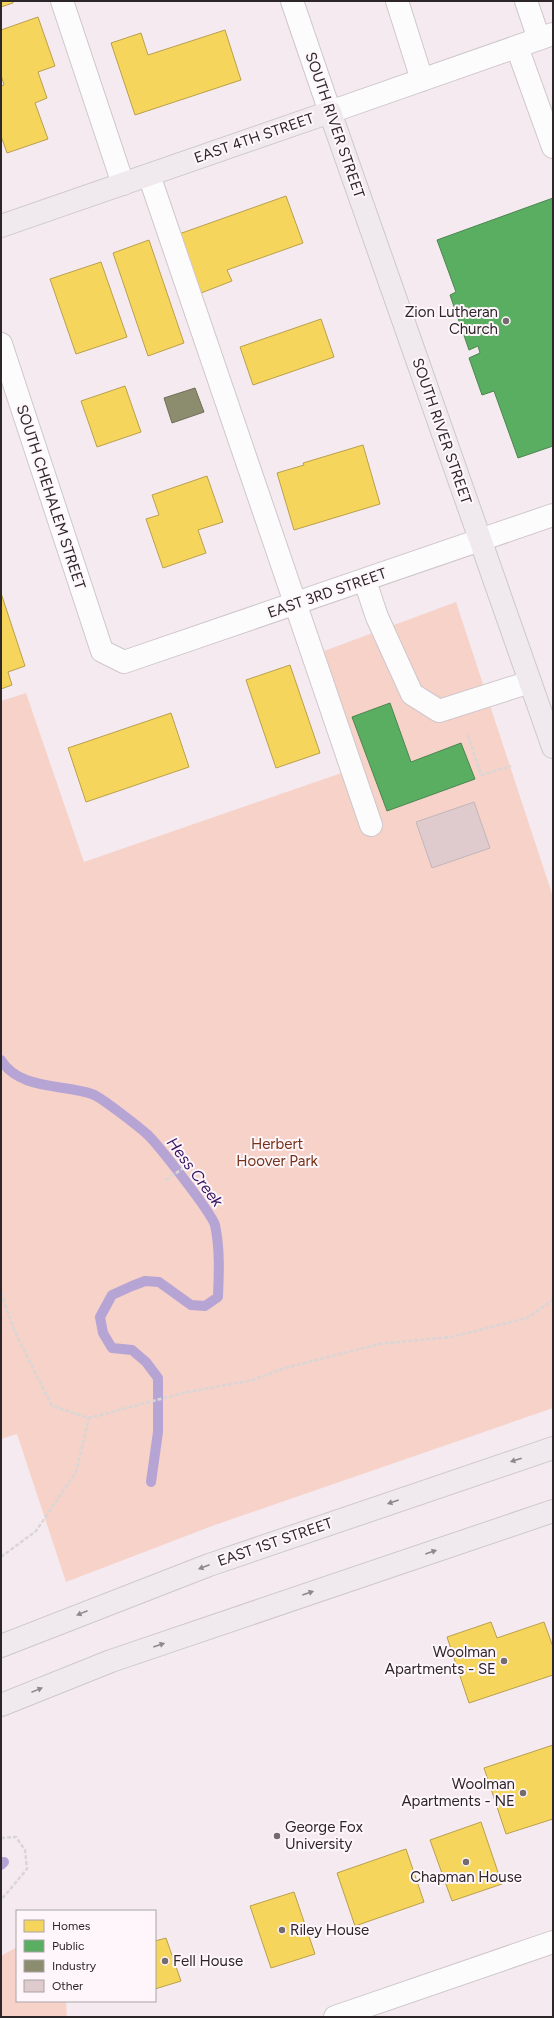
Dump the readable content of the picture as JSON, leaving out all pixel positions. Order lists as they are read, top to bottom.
{
  "streets": {
    "main road": ["SOUTH RIVER STREET", "EAST 4TH STREET", "EAST 1ST STREET"],
    "street": ["SOUTH CHEHALEM STREET", "EAST 3RD STREET"]
  },
  "crossings": [
    ["SOUTH RIVER STREET", "EAST 4TH STREET"],
    ["SOUTH RIVER STREET", "EAST 3RD STREET"],
    ["SOUTH CHEHALEM STREET", "EAST 3RD STREET"]
  ],
  "water": ["Hess Creek"],
  "parks": ["Herbert Hoover Park"],
  "places": [
    "Zion Lutheran Church",
    "Woolman Apartments - SE",
    "Woolman Apartments - NE",
    "George Fox University",
    "Chapman House",
    "Riley House",
    "Fell House"
  ],
  "legend": [
    "Homes",
    "Public",
    "Industry",
    "Other"
  ]
}
